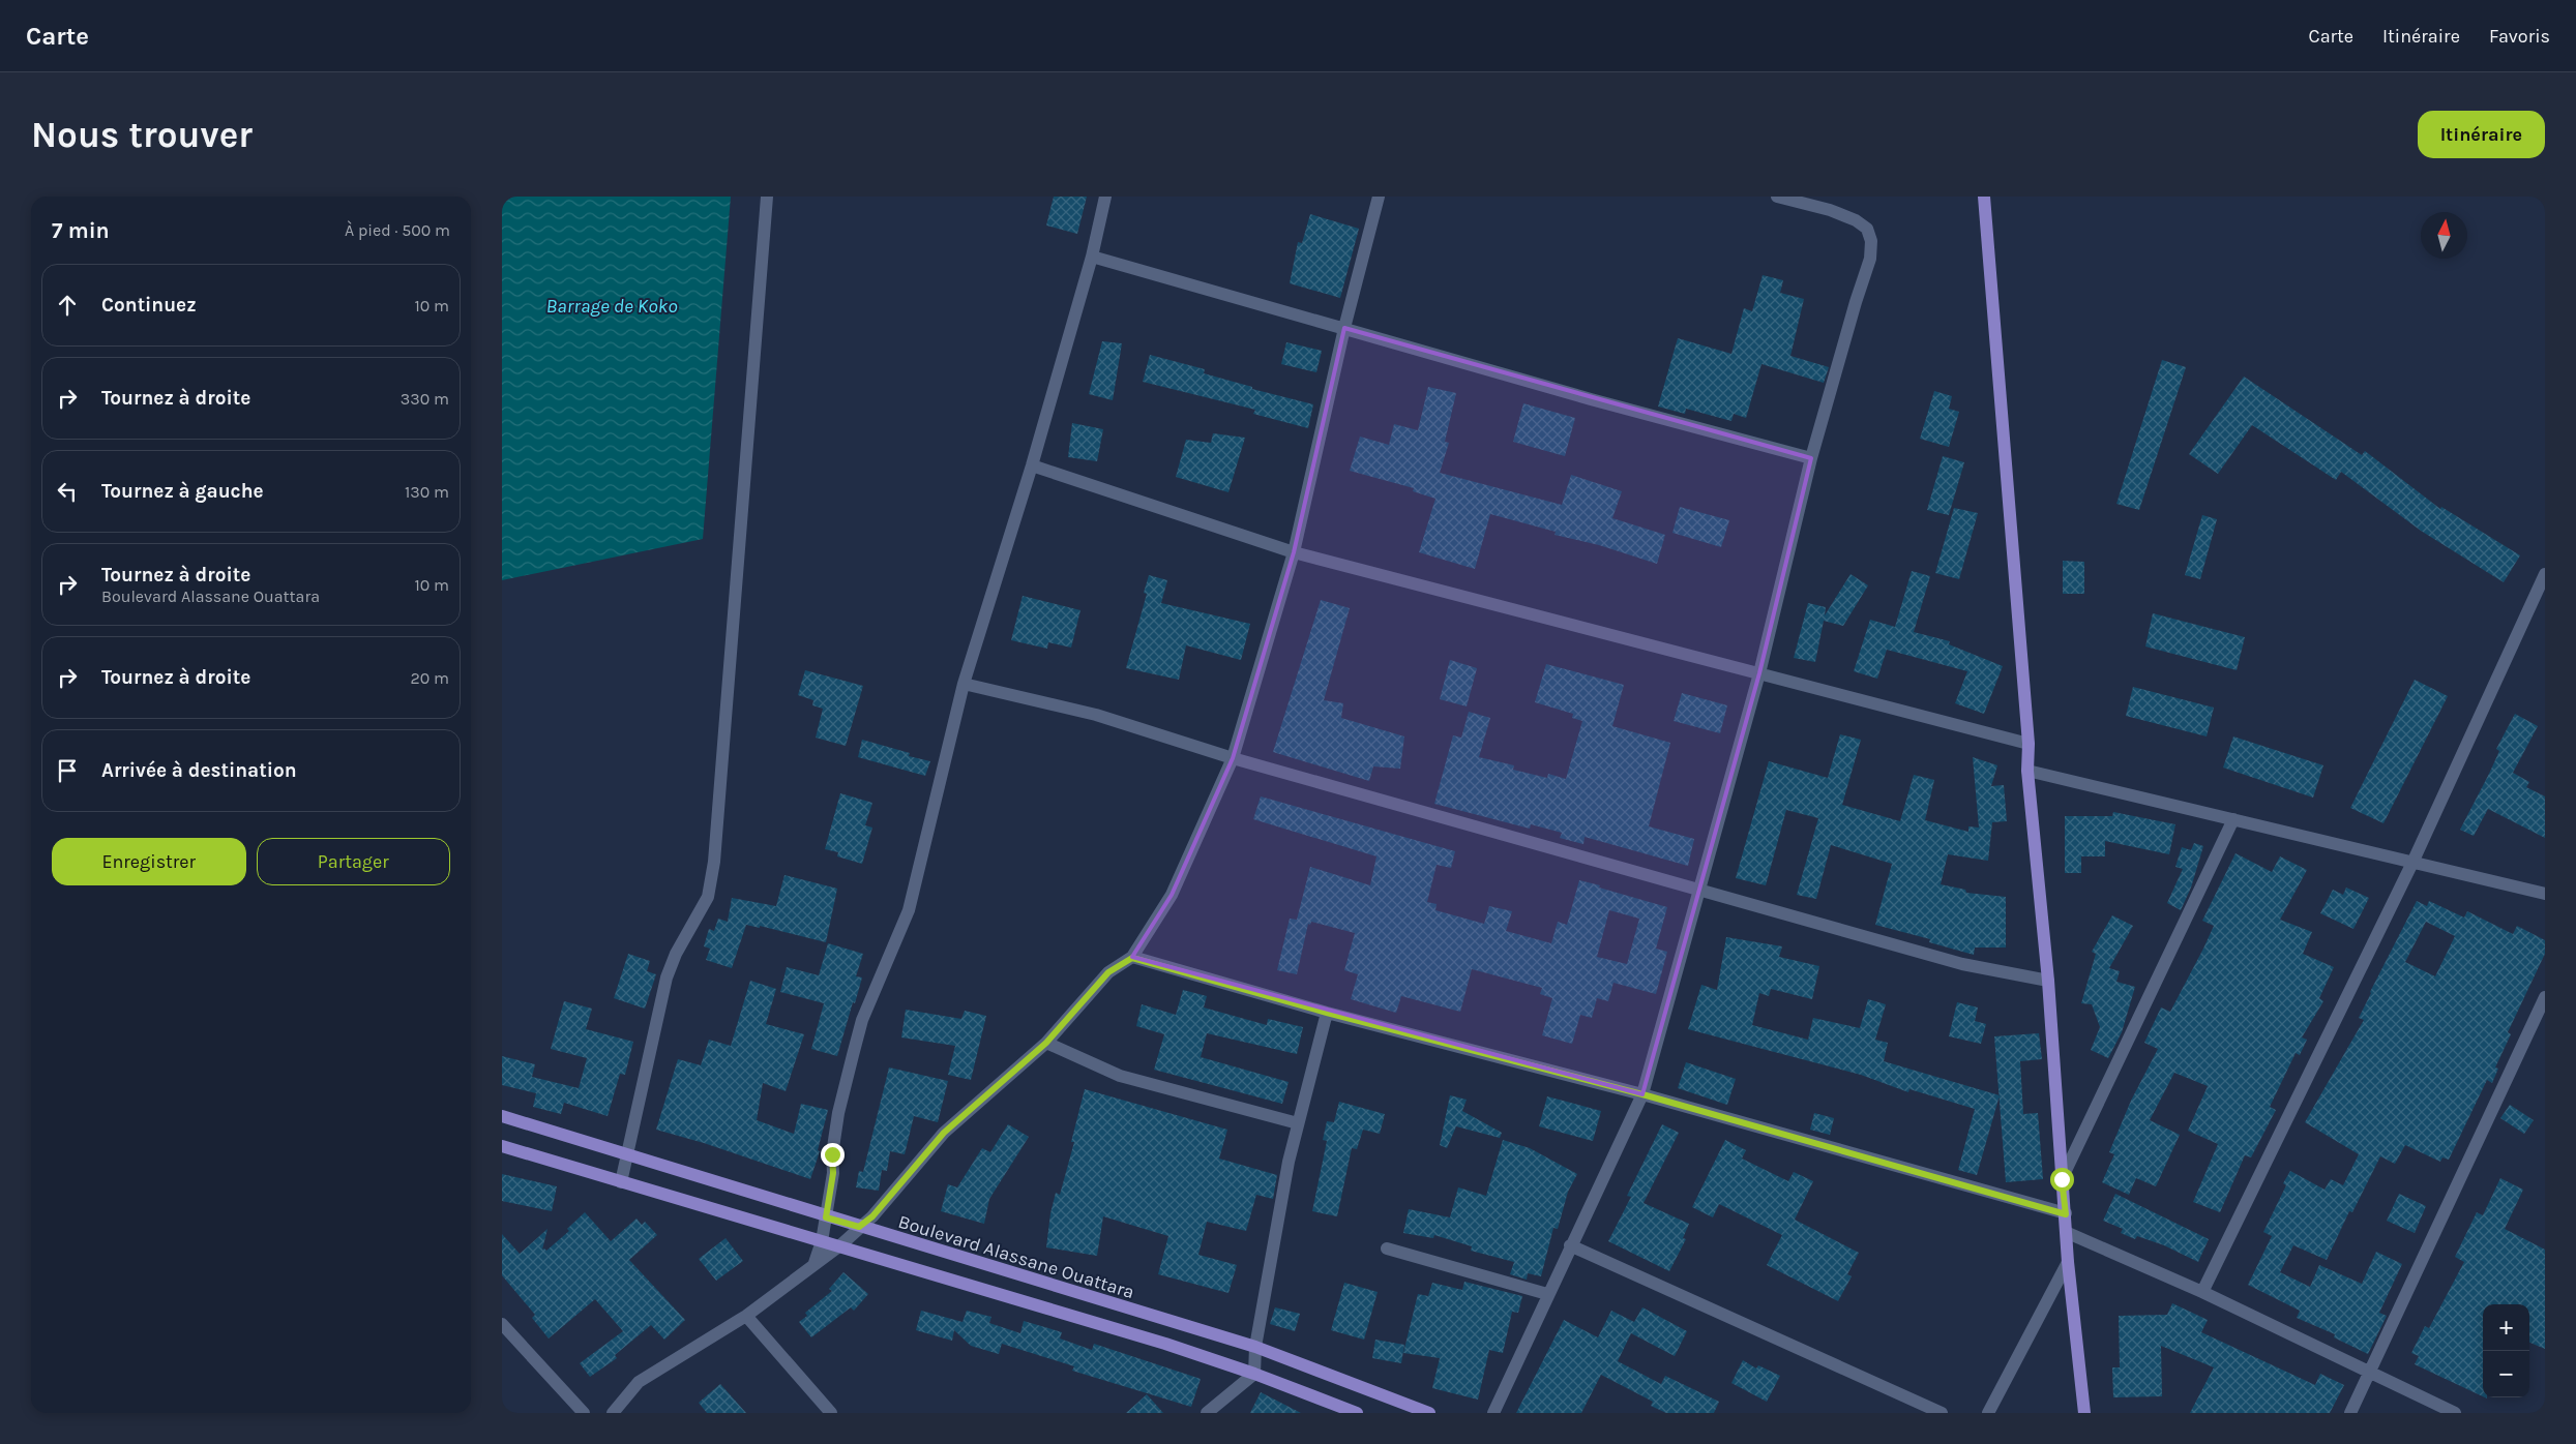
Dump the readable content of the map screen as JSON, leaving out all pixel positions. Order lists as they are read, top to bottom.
{
  "streets": {
    "main road": ["Boulevard Alassane Ouattara"]
  },
  "water": ["Barrage de Koko"],
  "north": "top",
  "page": {
    "header": "Carte",
    "nav": ["Carte", "Itinéraire", "Favoris"],
    "buttons": [
      "Itinéraire",
      ["Enregistrer", "Partager"]
    ],
    "title": "Nous trouver",
    "heading": ["7 min", "À pied · 500 m"],
    "list": [
      ["Continuez", "10 m"],
      ["Tournez à droite", "330 m"],
      ["Tournez à gauche", "130 m"],
      ["Tournez à droite", "Boulevard Alassane Ouattara", "10 m"],
      ["Tournez à droite", "20 m"],
      "Arrivée à destination"
    ],
    "map_buttons": ["+", "−"]
  }
}
